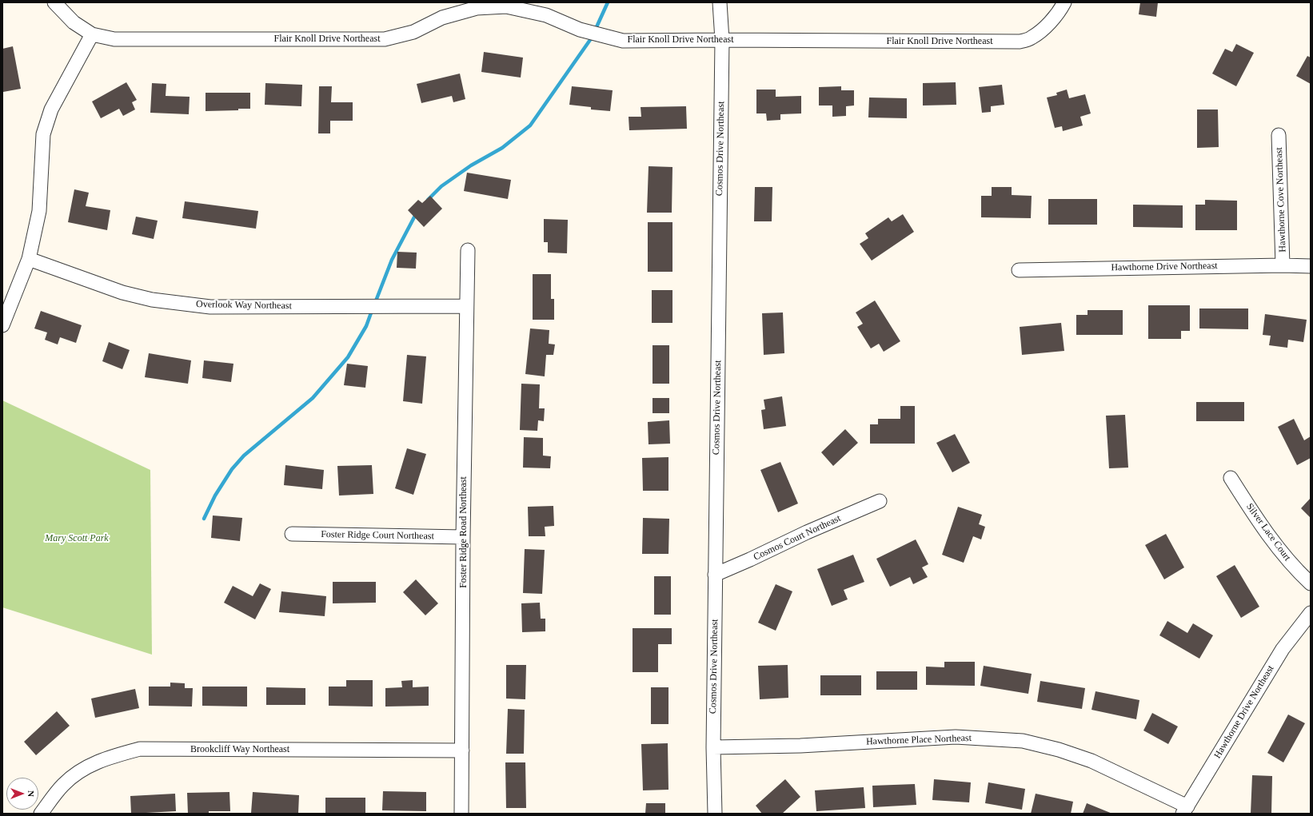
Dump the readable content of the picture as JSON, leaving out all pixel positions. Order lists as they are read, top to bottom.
{
  "streets": {
    "street": [
      "Flair Knoll Drive Northeast",
      "Cosmos Drive Northeast",
      "Hawthorne Cove Northeast",
      "Hawthorne Drive Northeast",
      "Overlook Way Northeast",
      "Foster Ridge Road Northeast",
      "Silver Lace Court",
      "Foster Ridge Court Northeast",
      "Cosmos Court Northeast",
      "Hawthorne Place Northeast",
      "Brookcliff Way Northeast"
    ]
  },
  "crossings": [
    ["Flair Knoll Drive Northeast", "Cosmos Drive Northeast"],
    ["Cosmos Drive Northeast", "Cosmos Court Northeast"],
    ["Cosmos Drive Northeast", "Hawthorne Place Northeast"],
    ["Hawthorne Cove Northeast", "Hawthorne Drive Northeast"],
    ["Hawthorne Drive Northeast", "Hawthorne Place Northeast"],
    ["Overlook Way Northeast", "Foster Ridge Road Northeast"],
    ["Foster Ridge Road Northeast", "Foster Ridge Court Northeast"],
    ["Foster Ridge Road Northeast", "Brookcliff Way Northeast"]
  ],
  "parks": ["Mary Scott Park"],
  "north": "right"
}
